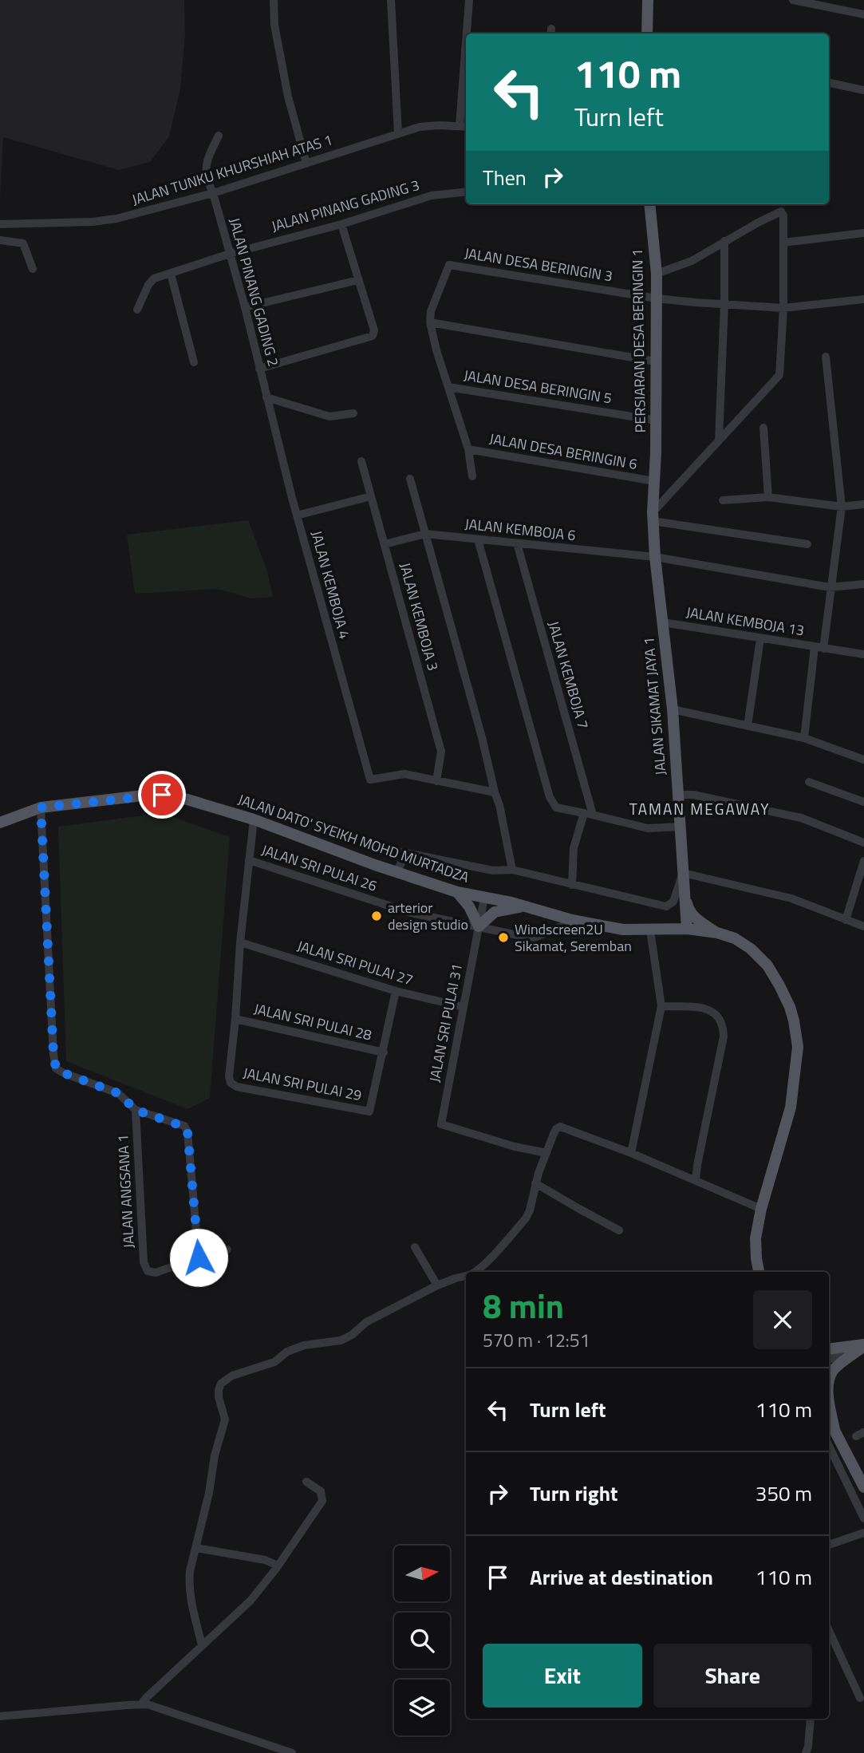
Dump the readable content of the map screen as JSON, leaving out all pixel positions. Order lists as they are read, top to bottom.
{
  "streets": {
    "main road": ["PERSIARAN DESA BERINGIN 1", "JALAN SIKAMAT JAYA 1", "JALAN DATO' SYEIKH MOHD MURTADZA"],
    "street": [
      "JALAN TUNKU KHURSHIAH ATAS 1",
      "JALAN PINANG GADING 3",
      "JALAN DESA BERINGIN 3",
      "JALAN PINANG GADING 2",
      "JALAN DESA BERINGIN 5",
      "JALAN DESA BERINGIN 6",
      "JALAN KEMBOJA 6",
      "JALAN KEMBOJA 4",
      "JALAN KEMBOJA 3",
      "JALAN KEMBOJA 13",
      "JALAN KEMBOJA 7",
      "JALAN SRI PULAI 26",
      "JALAN SRI PULAI 27",
      "JALAN SRI PULAI 28",
      "JALAN SRI PULAI 31",
      "JALAN SRI PULAI 29",
      "JALAN ANGSANA 1"
    ]
  },
  "crossings": [
    ["JALAN TUNKU KHURSHIAH ATAS 1", "JALAN PINANG GADING 2"],
    ["JALAN PINANG GADING 3", "JALAN PINANG GADING 2"],
    ["JALAN DESA BERINGIN 3", "PERSIARAN DESA BERINGIN 1"],
    ["JALAN PINANG GADING 2", "JALAN KEMBOJA 4"],
    ["PERSIARAN DESA BERINGIN 1", "JALAN DESA BERINGIN 5"],
    ["PERSIARAN DESA BERINGIN 1", "JALAN DESA BERINGIN 6"],
    ["PERSIARAN DESA BERINGIN 1", "JALAN SIKAMAT JAYA 1"],
    ["JALAN DESA BERINGIN 6", "JALAN SIKAMAT JAYA 1"],
    ["JALAN KEMBOJA 6", "JALAN KEMBOJA 3"],
    ["JALAN KEMBOJA 6", "JALAN KEMBOJA 7"],
    ["JALAN KEMBOJA 6", "JALAN SIKAMAT JAYA 1"],
    ["JALAN KEMBOJA 4", "JALAN KEMBOJA 3"],
    ["JALAN KEMBOJA 13", "JALAN SIKAMAT JAYA 1"],
    ["JALAN SIKAMAT JAYA 1", "JALAN DATO' SYEIKH MOHD MURTADZA"],
    ["JALAN DATO' SYEIKH MOHD MURTADZA", "JALAN SRI PULAI 26"],
    ["JALAN DATO' SYEIKH MOHD MURTADZA", "JALAN SRI PULAI 31"],
    ["JALAN SRI PULAI 26", "JALAN SRI PULAI 31"],
    ["JALAN SRI PULAI 27", "JALAN SRI PULAI 31"],
    ["JALAN SRI PULAI 28", "JALAN SRI PULAI 29"]
  ],
  "districts": ["TAMAN MEGAWAY"],
  "places": ["arterior design studio", "Windscreen2U Sikamat, Seremban"],
  "north": "right",
  "page": {
    "turn": ["110 m", "Turn left"],
    "then": "Then",
    "heading": ["8 min", "570 m · 12:51"],
    "list": [
      {
        "name": "Turn left",
        "value": "110 m"
      },
      {
        "name": "Turn right",
        "value": "350 m"
      },
      {
        "name": "Arrive at destination",
        "value": "110 m"
      }
    ],
    "buttons": ["Exit", "Share"]
  }
}
